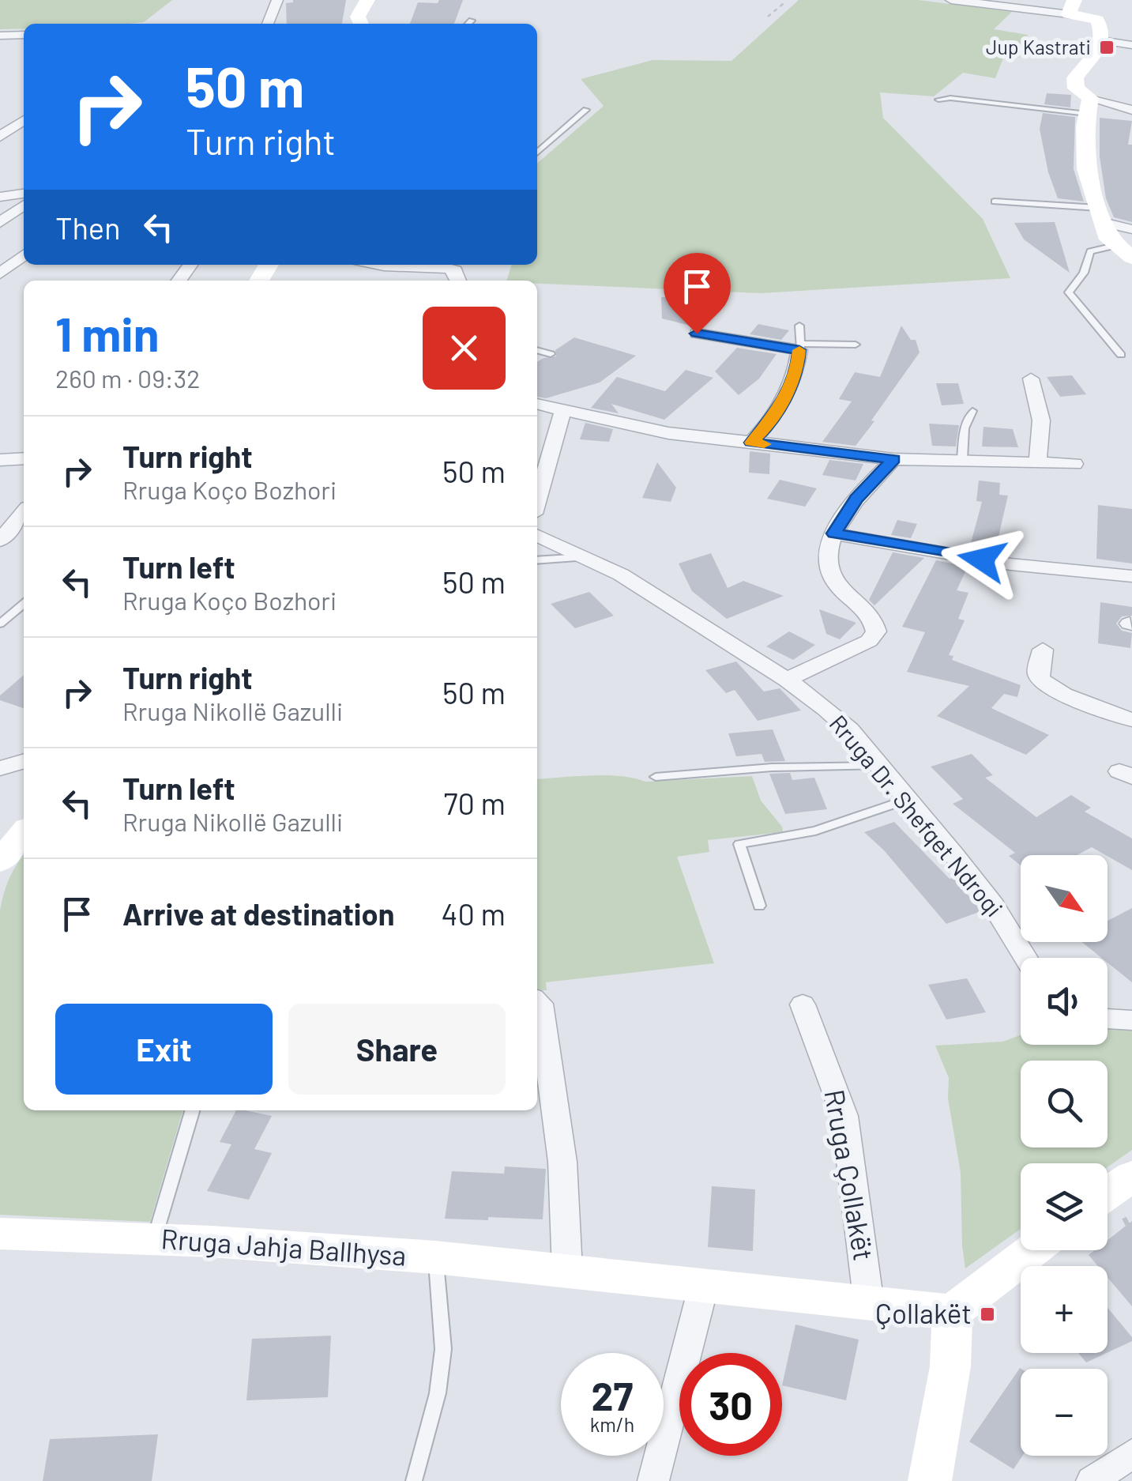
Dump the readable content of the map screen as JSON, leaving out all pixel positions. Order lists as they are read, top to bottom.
{
  "streets": {
    "main road": ["Rruga Jahja Ballhysa"],
    "street": ["Rruga Dr. Shefqet Ndroqi", "Rruga Çollakët"]
  },
  "crossings": [
    ["Rruga Çollakët", "Rruga Jahja Ballhysa"]
  ],
  "places": {
    "transit": ["Jup Kastrati", "Çollakët"]
  },
  "north": "bottom right",
  "page": {
    "turn": ["50 m", "Turn right"],
    "then": "Then",
    "heading": ["1 min", "260 m · 09:32"],
    "list": [
      {
        "name": "Turn right",
        "note": "Rruga Koço Bozhori",
        "value": "50 m"
      },
      {
        "name": "Turn left",
        "note": "Rruga Koço Bozhori",
        "value": "50 m"
      },
      {
        "name": "Turn right",
        "note": "Rruga Nikollë Gazulli",
        "value": "50 m"
      },
      {
        "name": "Turn left",
        "note": "Rruga Nikollë Gazulli",
        "value": "70 m"
      },
      {
        "name": "Arrive at destination",
        "value": "40 m"
      }
    ],
    "map_buttons": ["+", "−"],
    "buttons": ["Exit", "Share"],
    "speed": "27 km/h",
    "limit": "30"
  }
}
